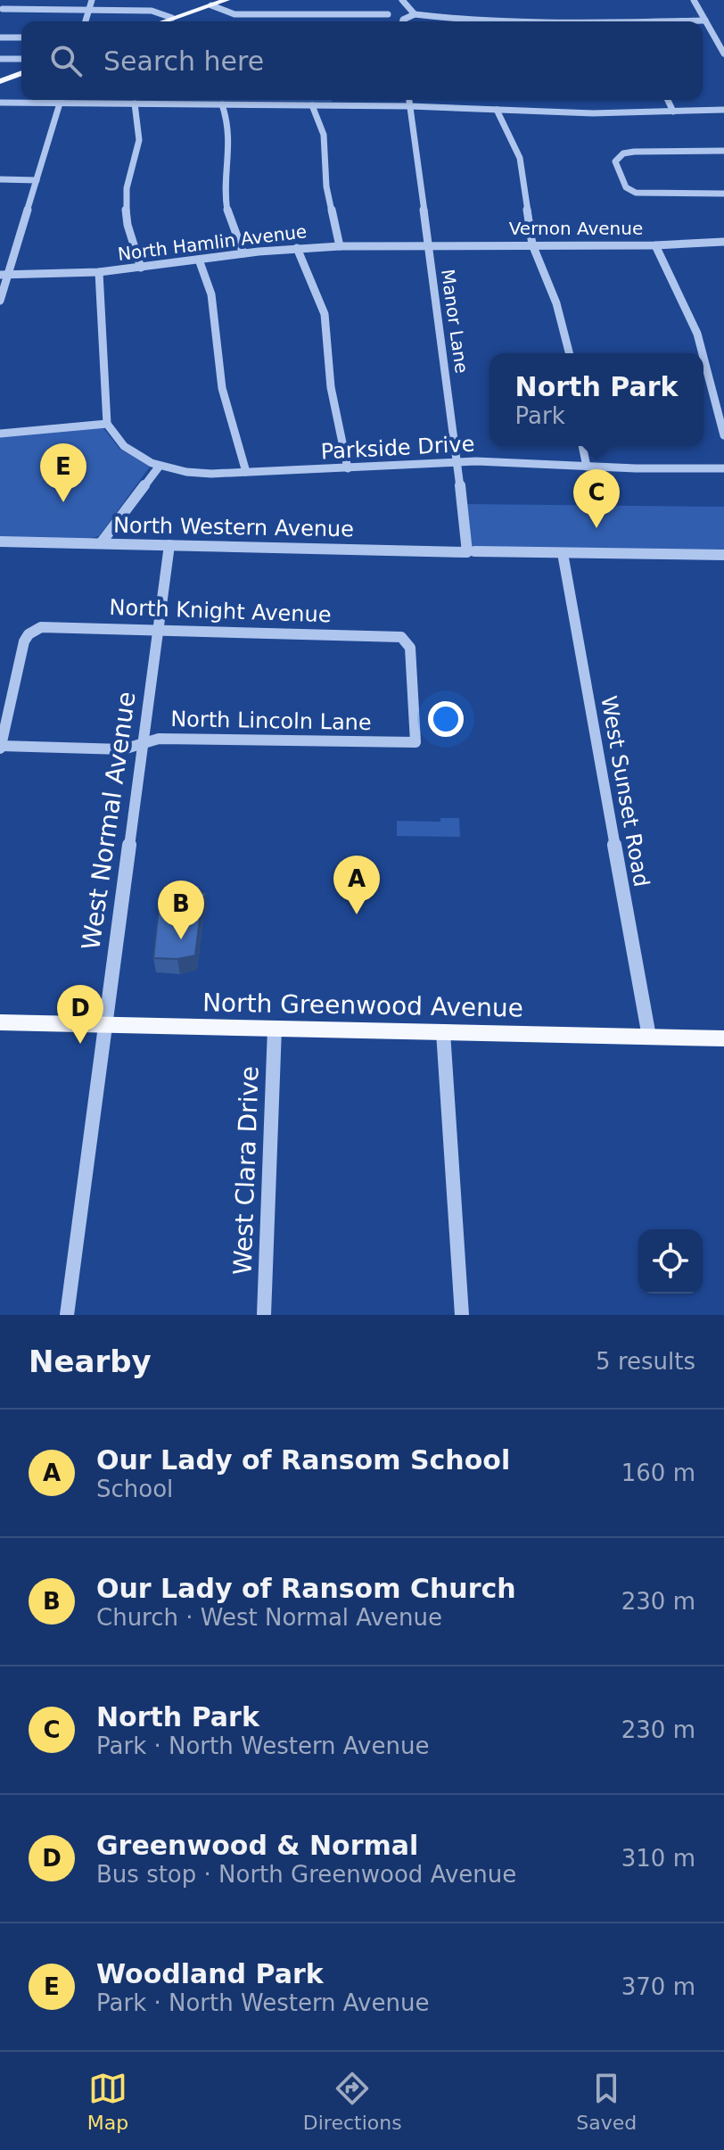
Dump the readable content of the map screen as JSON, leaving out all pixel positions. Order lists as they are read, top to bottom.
{
  "streets": {
    "main road": ["North Greenwood Avenue"],
    "street": [
      "Vernon Avenue",
      "North Hamlin Avenue",
      "Manor Lane",
      "Parkside Drive",
      "North Western Avenue",
      "North Knight Avenue",
      "North Lincoln Lane",
      "West Sunset Road",
      "West Normal Avenue",
      "West Clara Drive"
    ]
  },
  "crossings": [
    ["Vernon Avenue", "North Hamlin Avenue"],
    ["Vernon Avenue", "Manor Lane"],
    ["North Hamlin Avenue", "Manor Lane"],
    ["Manor Lane", "Parkside Drive"],
    ["Manor Lane", "North Western Avenue"],
    ["North Western Avenue", "West Sunset Road"],
    ["North Western Avenue", "West Normal Avenue"],
    ["North Knight Avenue", "North Lincoln Lane"],
    ["North Knight Avenue", "West Normal Avenue"],
    ["North Lincoln Lane", "West Normal Avenue"],
    ["West Sunset Road", "North Greenwood Avenue"],
    ["West Normal Avenue", "North Greenwood Avenue"],
    ["North Greenwood Avenue", "West Clara Drive"]
  ],
  "page": {
    "search": "Search here",
    "popup": ["North Park", "Park"],
    "pins": [
      "E",
      "C",
      "A",
      "B",
      "D"
    ],
    "heading": ["Nearby", "5 results"],
    "list": [
      {
        "mark": "A",
        "name": "Our Lady of Ransom School",
        "note": "School",
        "value": "160 m"
      },
      {
        "mark": "B",
        "name": "Our Lady of Ransom Church",
        "note": "Church · West Normal Avenue",
        "value": "230 m"
      },
      {
        "mark": "C",
        "name": "North Park",
        "note": "Park · North Western Avenue",
        "value": "230 m"
      },
      {
        "mark": "D",
        "name": "Greenwood & Normal",
        "note": "Bus stop · North Greenwood Avenue",
        "value": "310 m"
      },
      {
        "mark": "E",
        "name": "Woodland Park",
        "note": "Park · North Western Avenue",
        "value": "370 m"
      }
    ],
    "nav": ["Map", "Directions", "Saved"]
  }
}
